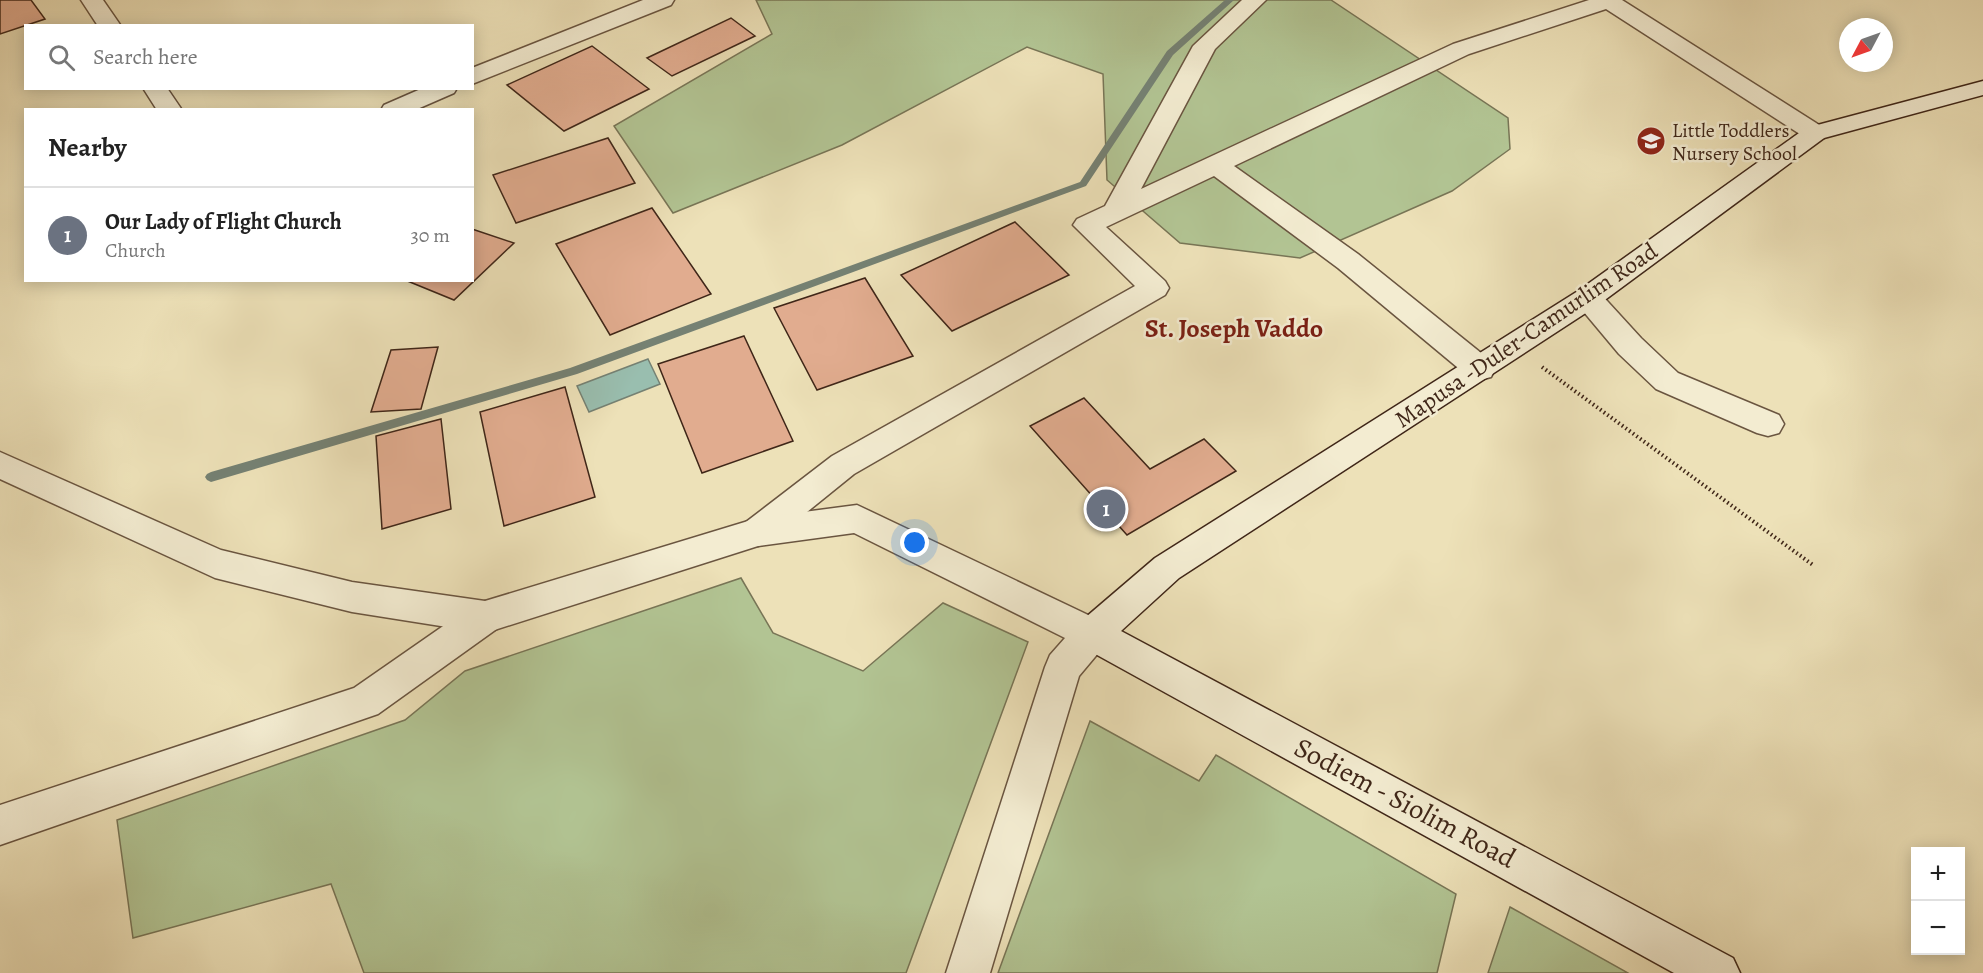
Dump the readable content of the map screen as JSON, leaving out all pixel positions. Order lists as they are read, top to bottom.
{
  "streets": {
    "street": ["Mapusa -Duler-Camurlim Road", "Sodiem - Siolim Road"]
  },
  "crossings": [
    ["Mapusa -Duler-Camurlim Road", "Sodiem - Siolim Road"]
  ],
  "districts": ["St. Joseph Vaddo"],
  "places": {
    "school or university": ["Little Toddlers Nursery School"]
  },
  "north": "bottom left",
  "page": {
    "search": "Search here",
    "heading": "Nearby",
    "list": [
      {
        "mark": "1",
        "name": "Our Lady of Flight Church",
        "note": "Church",
        "value": "30 m"
      }
    ],
    "pins": "1",
    "map_buttons": ["+", "−"]
  }
}
